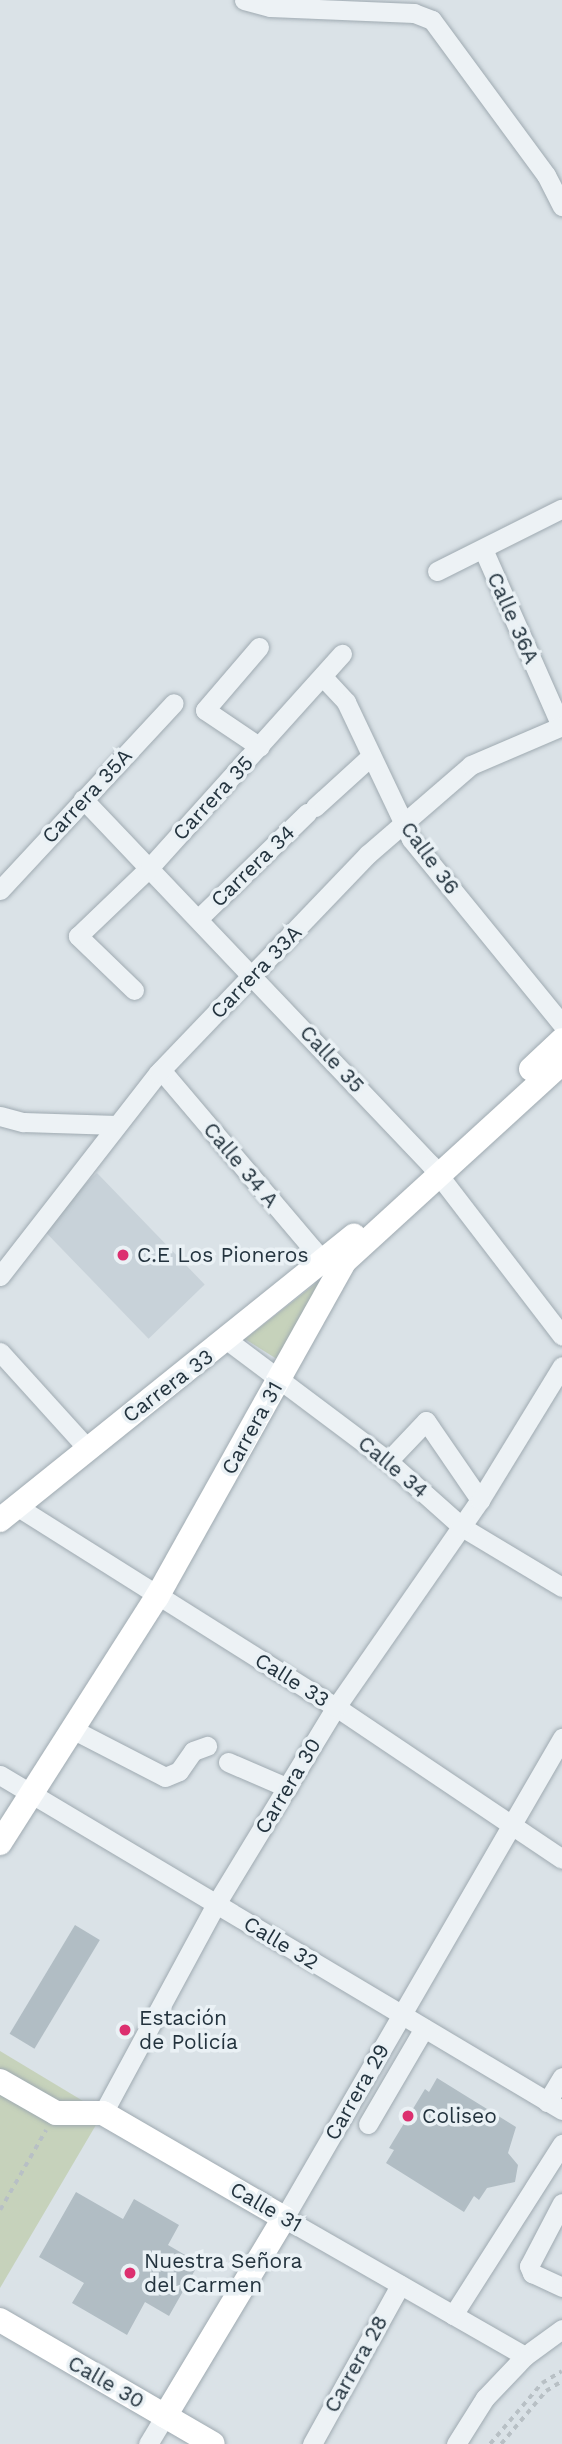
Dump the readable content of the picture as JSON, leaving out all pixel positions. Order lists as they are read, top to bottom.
{
  "streets": {
    "main road": [
      "Carrera 33",
      "Carrera 31",
      "Carrera 29",
      "Calle 31",
      "Calle 30"
    ],
    "street": [
      "Calle 36A",
      "Carrera 35A",
      "Carrera 35",
      "Calle 36",
      "Carrera 34",
      "Carrera 33A",
      "Calle 35",
      "Calle 34 A",
      "Calle 34",
      "Calle 33",
      "Carrera 30",
      "Calle 32",
      "Carrera 28"
    ]
  },
  "crossings": [
    ["Calle 36A", "Carrera 33A"],
    ["Carrera 35A", "Calle 35"],
    ["Carrera 35", "Calle 36"],
    ["Carrera 35", "Calle 35"],
    ["Calle 36", "Carrera 34"],
    ["Calle 36", "Carrera 33A"],
    ["Carrera 34", "Calle 35"],
    ["Carrera 33A", "Calle 35"],
    ["Carrera 33A", "Calle 34 A"],
    ["Calle 35", "Carrera 31"],
    ["Calle 34 A", "Carrera 33"],
    ["Calle 34 A", "Carrera 31"],
    ["Carrera 33", "Carrera 31"],
    ["Carrera 33", "Calle 34"],
    ["Carrera 33", "Calle 33"],
    ["Carrera 31", "Calle 34"],
    ["Carrera 31", "Calle 33"],
    ["Carrera 31", "Calle 32"],
    ["Calle 34", "Carrera 30"],
    ["Calle 33", "Carrera 30"],
    ["Calle 33", "Carrera 29"],
    ["Carrera 30", "Calle 32"],
    ["Carrera 30", "Calle 31"],
    ["Calle 32", "Carrera 29"],
    ["Carrera 29", "Calle 31"],
    ["Carrera 29", "Calle 30"],
    ["Calle 31", "Carrera 28"]
  ],
  "places": [
    "C.E Los Pioneros",
    "Estación de Policía",
    "Coliseo",
    "Nuestra Señora del Carmen"
  ]
}
